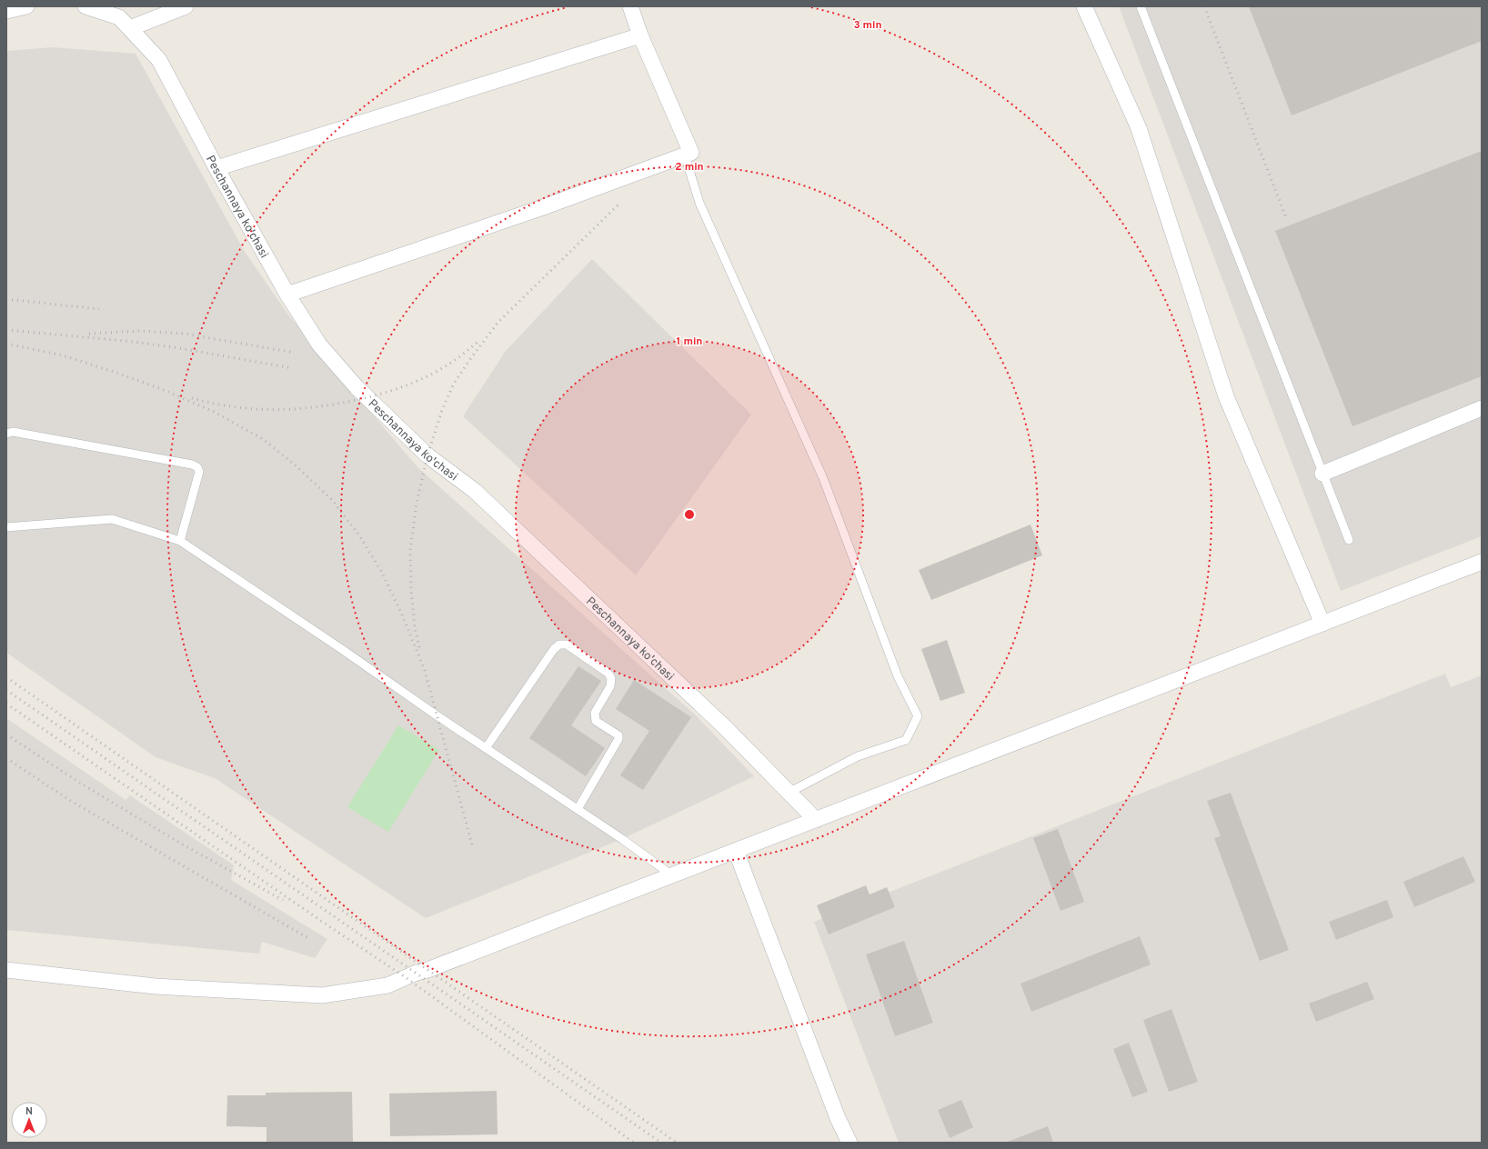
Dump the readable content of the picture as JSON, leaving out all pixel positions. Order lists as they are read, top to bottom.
{
  "streets": {
    "street": ["Peschannaya ko'chasi"]
  },
  "north": "top",
  "rings": ["3 min", "2 min", "1 min"]
}
